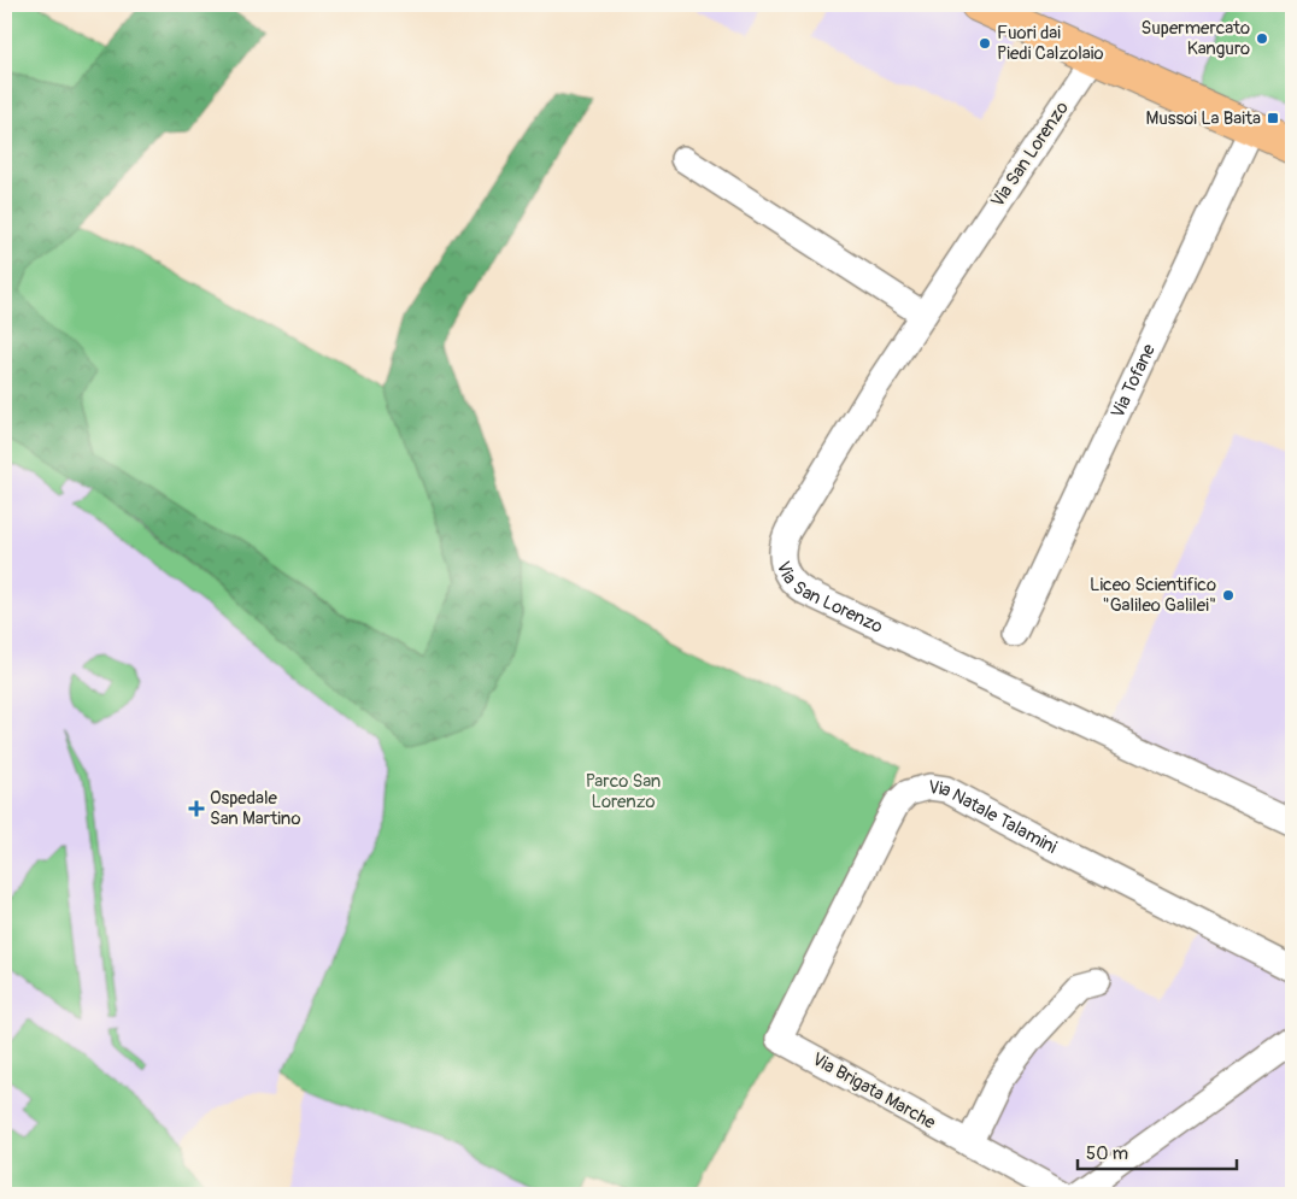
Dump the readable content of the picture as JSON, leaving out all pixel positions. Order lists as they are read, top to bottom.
{
  "streets": {
    "street": [
      "Via San Lorenzo",
      "Via Tofane",
      "Via Natale Talamini",
      "Via Brigata Marche"
    ]
  },
  "crossings": [
    ["Via Natale Talamini", "Via Brigata Marche"]
  ],
  "parks": ["Parco San Lorenzo"],
  "places": {
    "other": ["Supermercato Kanguro", "Fuori dai Piedi Calzolaio", "Liceo Scientifico \"Galileo Galilei\""],
    "transit": ["Mussoi La Baita"],
    "health": ["Ospedale San Martino"]
  },
  "scale_bar": "50 m"
}
